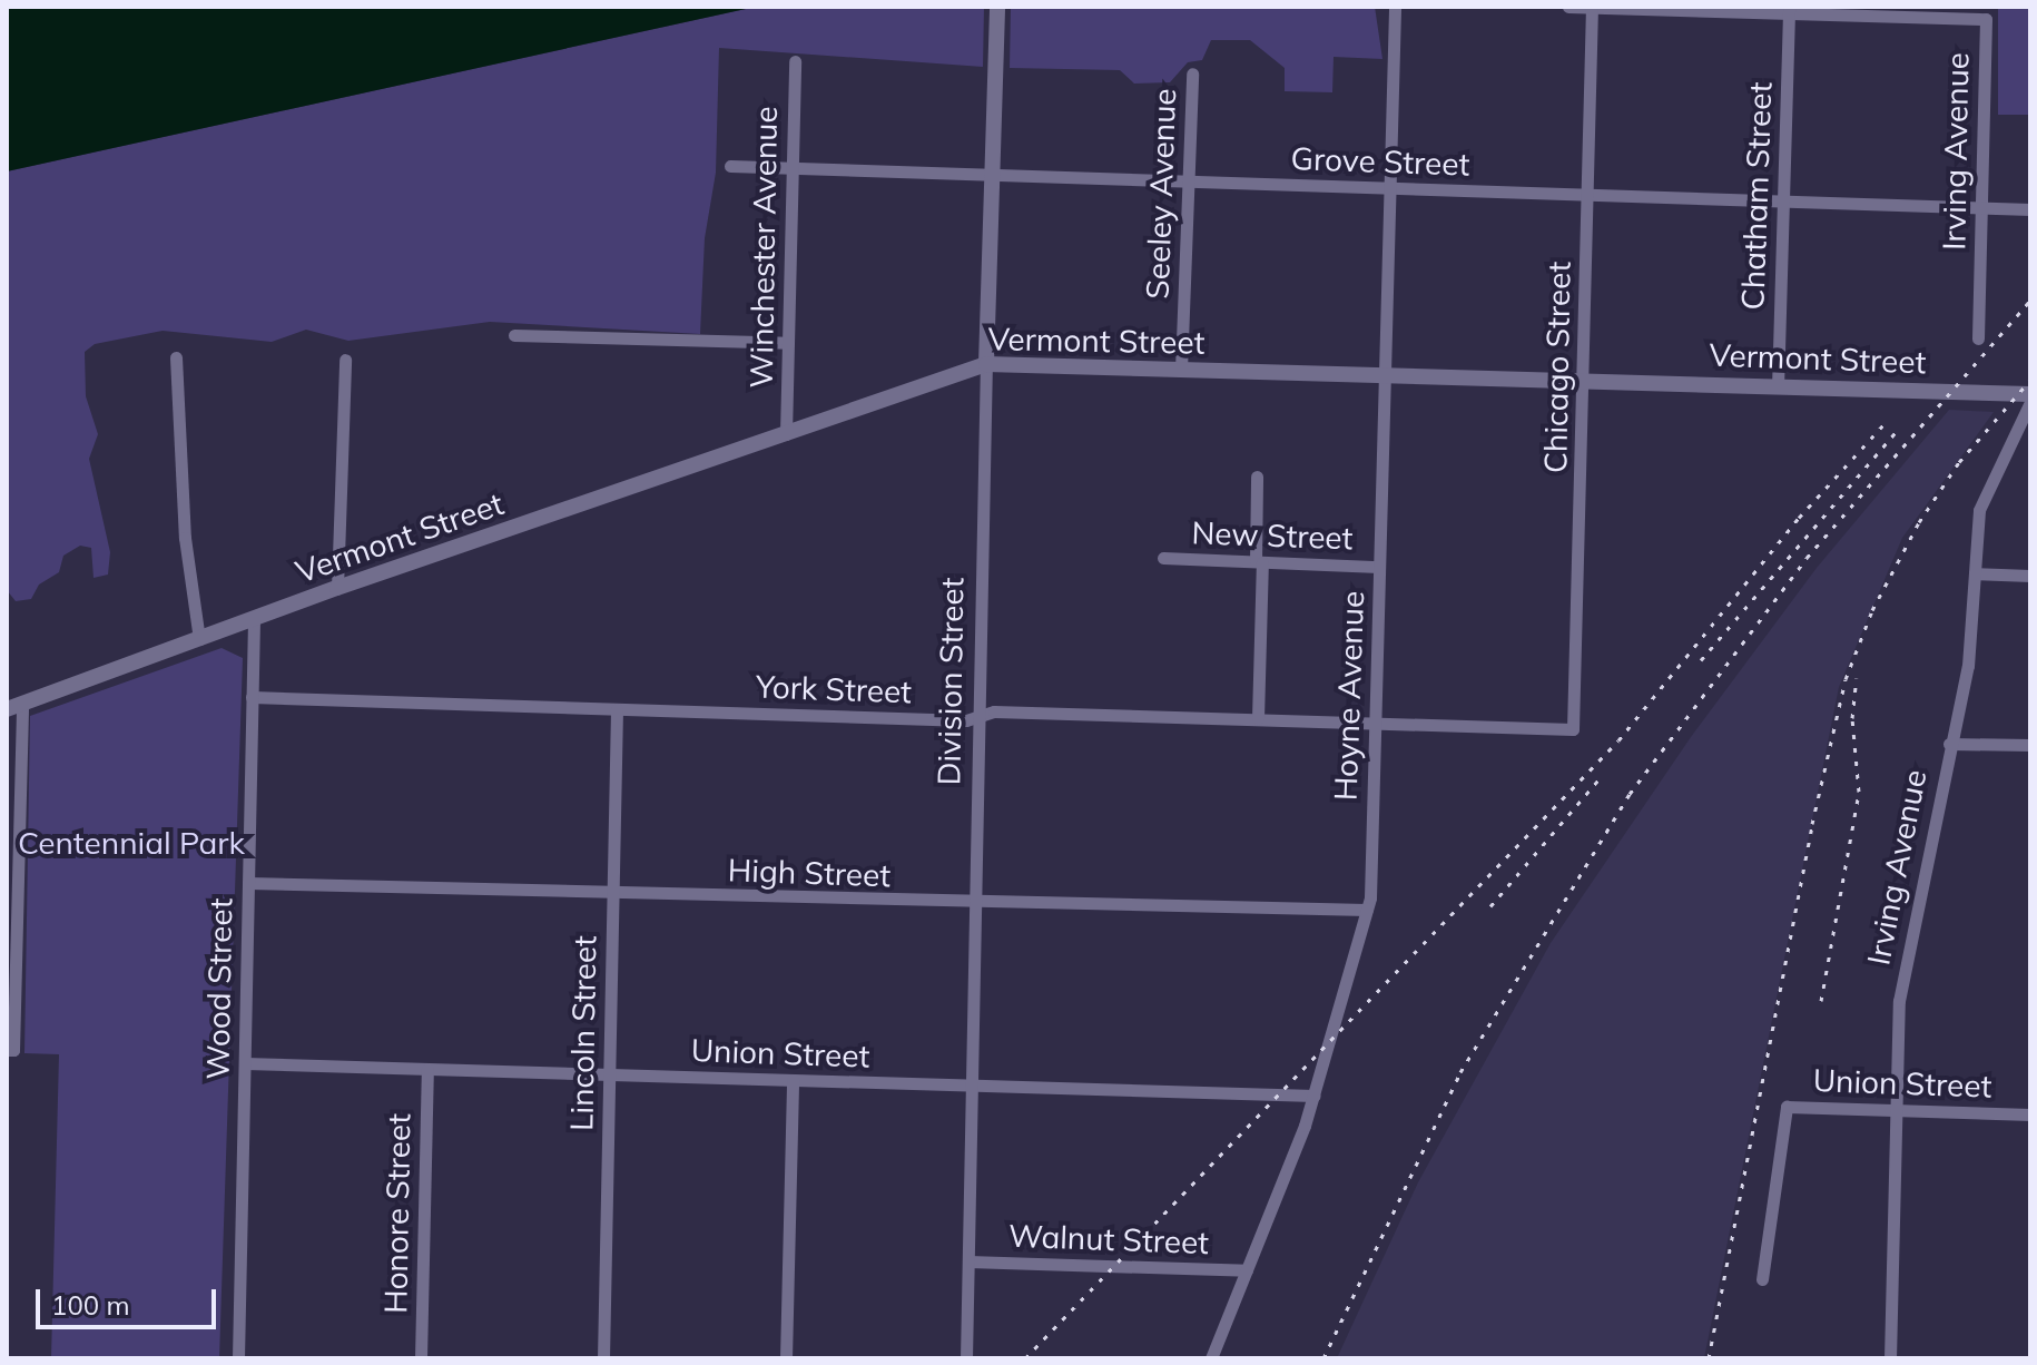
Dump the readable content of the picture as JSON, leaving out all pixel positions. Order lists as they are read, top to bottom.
{
  "streets": {
    "street": [
      "Irving Avenue",
      "Grove Street",
      "Seeley Avenue",
      "Chatham Street",
      "Winchester Avenue",
      "Vermont Street",
      "Chicago Street",
      "New Street",
      "Division Street",
      "York Street",
      "Hoyne Avenue",
      "High Street",
      "Wood Street",
      "Lincoln Street",
      "Union Street",
      "Honore Street",
      "Walnut Street"
    ]
  },
  "crossings": [
    ["Irving Avenue", "Grove Street"],
    ["Irving Avenue", "Chatham Street"],
    ["Irving Avenue", "Union Street"],
    ["Grove Street", "Seeley Avenue"],
    ["Grove Street", "Chatham Street"],
    ["Grove Street", "Winchester Avenue"],
    ["Grove Street", "Chicago Street"],
    ["Grove Street", "Division Street"],
    ["Grove Street", "Hoyne Avenue"],
    ["Seeley Avenue", "Vermont Street"],
    ["Chatham Street", "Vermont Street"],
    ["Winchester Avenue", "Vermont Street"],
    ["Vermont Street", "Chicago Street"],
    ["Vermont Street", "Division Street"],
    ["Vermont Street", "Hoyne Avenue"],
    ["Vermont Street", "Wood Street"],
    ["Chicago Street", "York Street"],
    ["New Street", "Hoyne Avenue"],
    ["Division Street", "York Street"],
    ["Division Street", "High Street"],
    ["Division Street", "Union Street"],
    ["Division Street", "Walnut Street"],
    ["York Street", "Hoyne Avenue"],
    ["York Street", "Wood Street"],
    ["York Street", "Lincoln Street"],
    ["Hoyne Avenue", "High Street"],
    ["Hoyne Avenue", "Union Street"],
    ["Hoyne Avenue", "Walnut Street"],
    ["High Street", "Wood Street"],
    ["High Street", "Lincoln Street"],
    ["Wood Street", "Union Street"],
    ["Lincoln Street", "Union Street"],
    ["Union Street", "Honore Street"]
  ],
  "parks": ["Centennial Park"],
  "scale_bar": "100 m"
}
